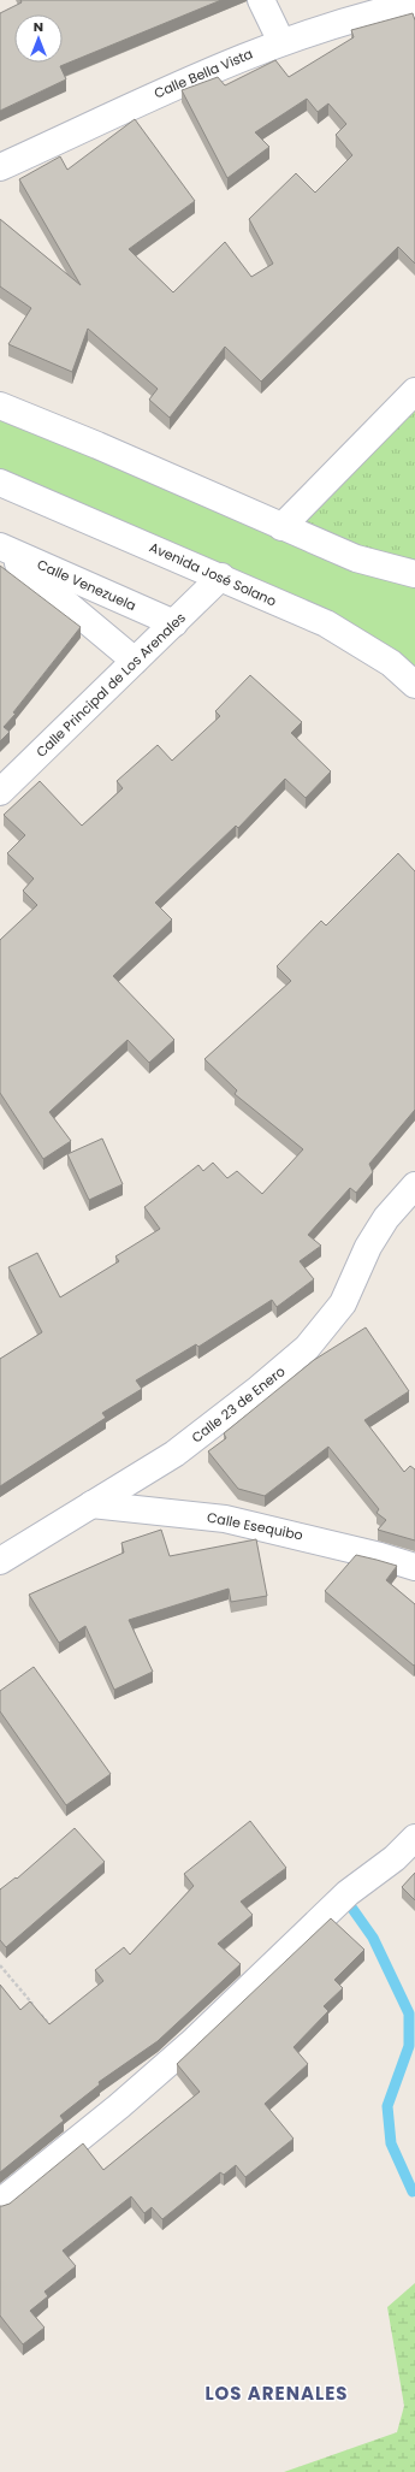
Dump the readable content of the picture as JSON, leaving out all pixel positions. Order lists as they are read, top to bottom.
{
  "streets": {
    "street": [
      "Calle Bella Vista",
      "Avenida José Solano",
      "Calle Venezuela",
      "Calle Principal de Los Arenales",
      "Calle 23 de Enero",
      "Calle Esequibo"
    ]
  },
  "crossings": [
    ["Avenida José Solano", "Calle Principal de Los Arenales"],
    ["Calle Venezuela", "Calle Principal de Los Arenales"],
    ["Calle 23 de Enero", "Calle Esequibo"]
  ],
  "districts": ["LOS ARENALES"],
  "north": "top"
}
